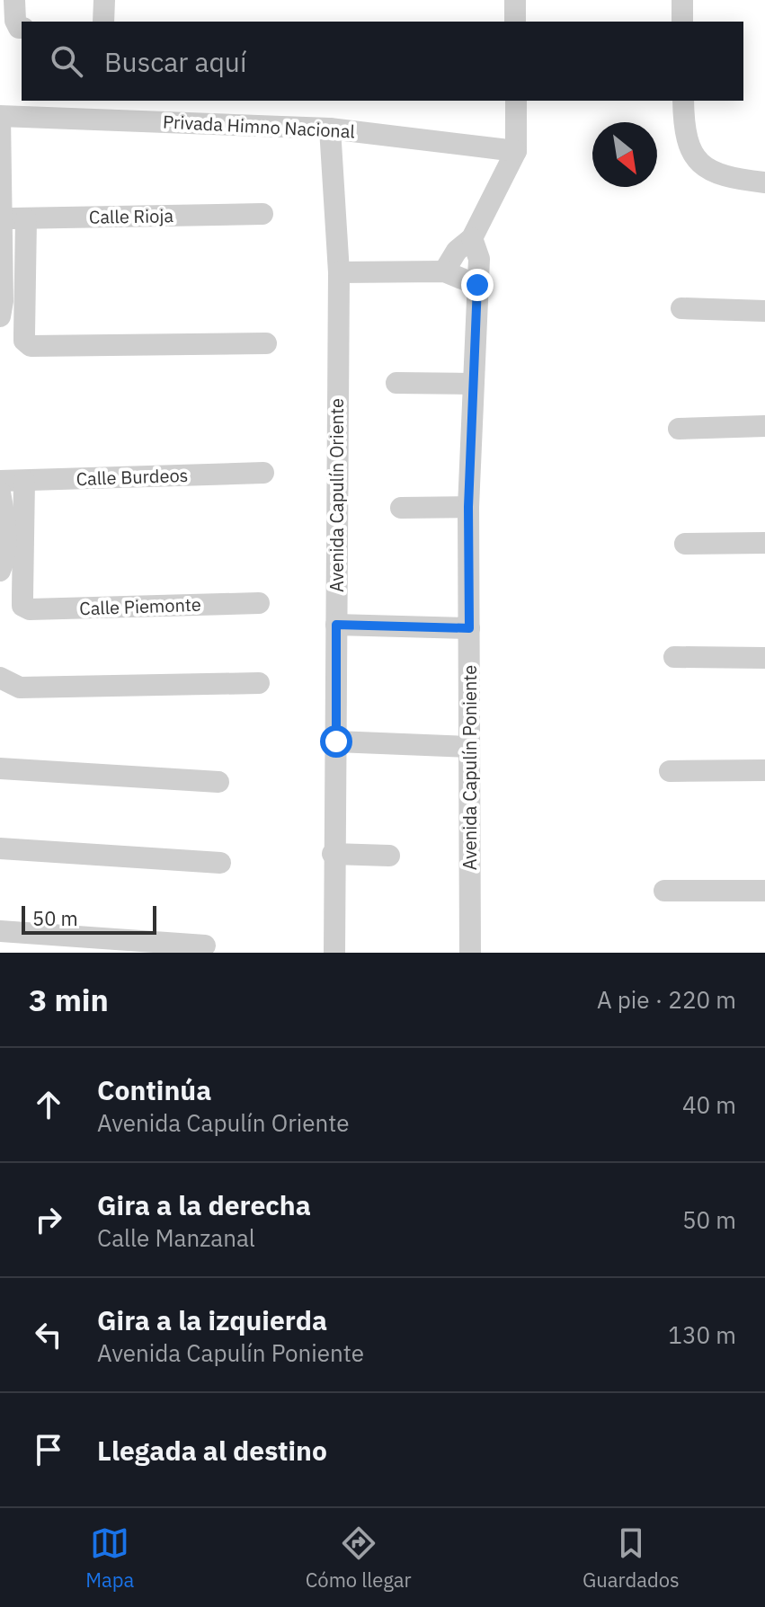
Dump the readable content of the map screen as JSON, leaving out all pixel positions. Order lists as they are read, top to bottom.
{
  "streets": {
    "street": [
      "Privada Himno Nacional",
      "Calle Rioja",
      "Calle Burdeos",
      "Avenida Capulín Oriente",
      "Calle Piemonte",
      "Avenida Capulín Poniente"
    ]
  },
  "crossings": [
    ["Privada Himno Nacional", "Avenida Capulín Oriente"],
    ["Calle Burdeos", "Calle Piemonte"]
  ],
  "scale_bar": "50 m",
  "north": "bottom right",
  "page": {
    "search": "Buscar aquí",
    "scale": "50 m",
    "heading": ["3 min", "A pie · 220 m"],
    "list": [
      ["Continúa", "Avenida Capulín Oriente", "40 m"],
      ["Gira a la derecha", "Calle Manzanal", "50 m"],
      ["Gira a la izquierda", "Avenida Capulín Poniente", "130 m"],
      "Llegada al destino"
    ],
    "nav": ["Mapa", "Cómo llegar", "Guardados"]
  }
}
